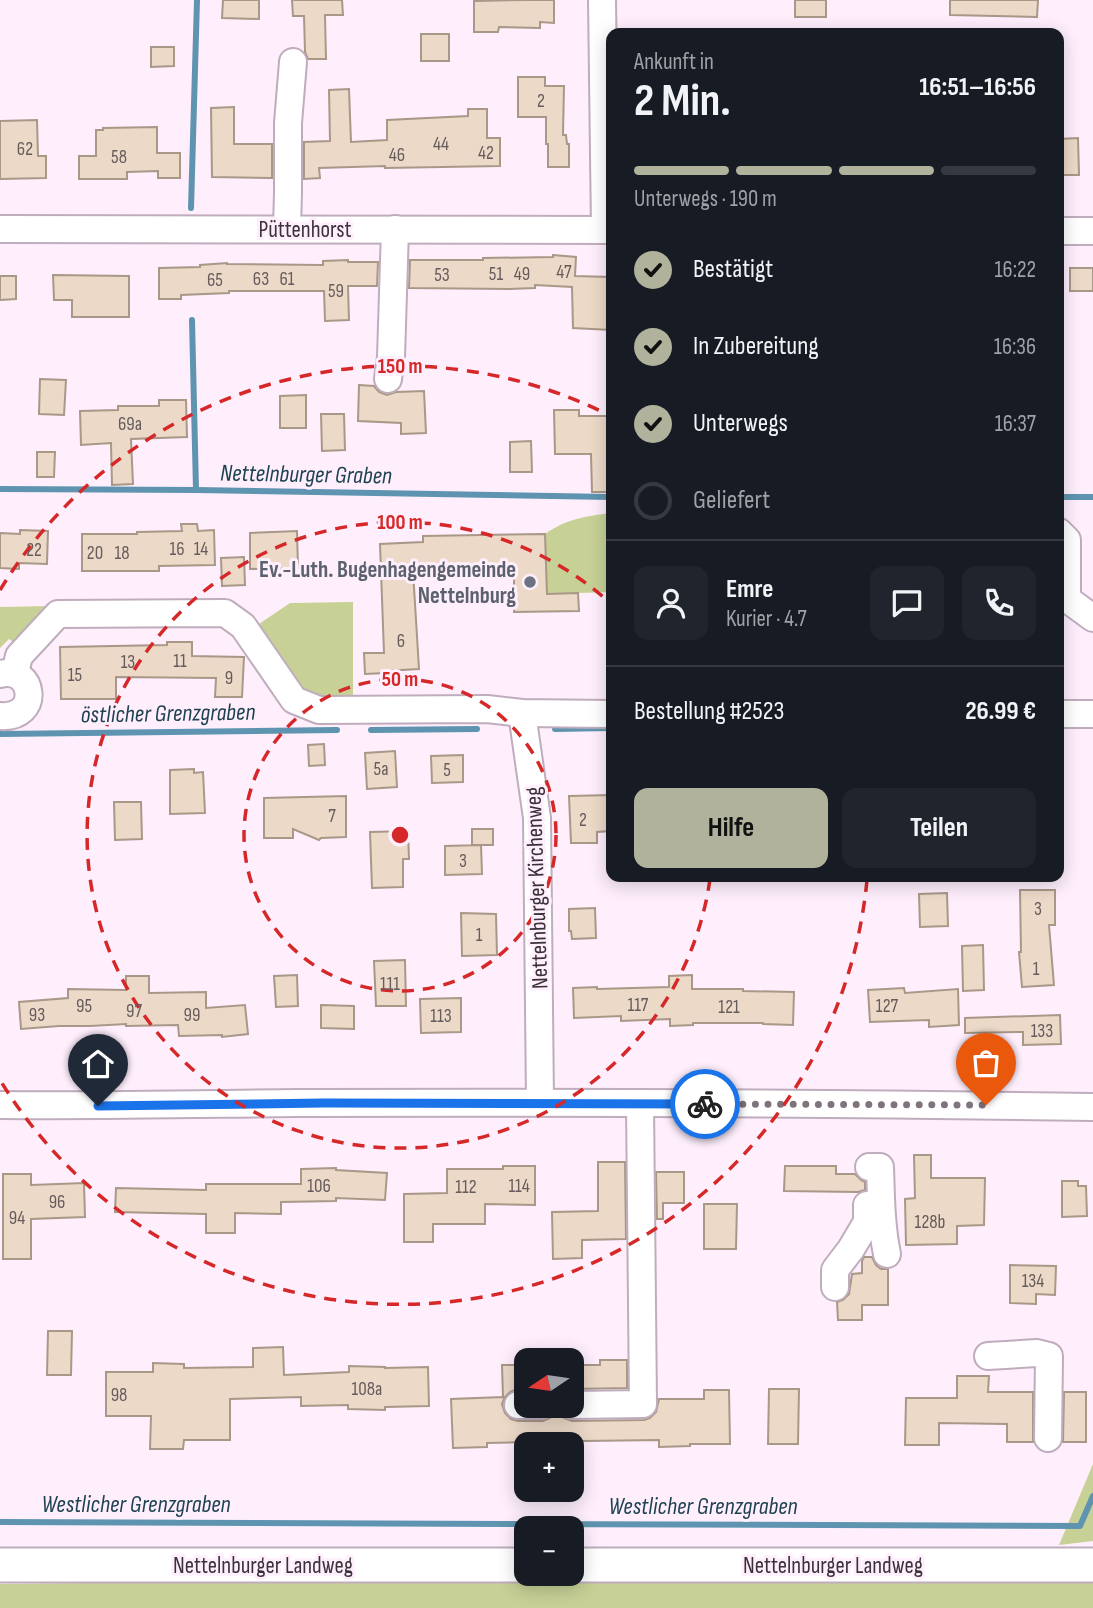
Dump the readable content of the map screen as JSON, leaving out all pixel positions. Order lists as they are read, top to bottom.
{
  "streets": {
    "main road": ["Nettelnburger Landweg"],
    "street": ["Püttenhorst", "Nettelnburger Kirchenweg"]
  },
  "water": ["Nettelnburger Graben", "östlicher Grenzgraben", "Westlicher Grenzgraben"],
  "places": ["Ev.-Luth. Bugenhagengemeinde Nettelnburg"],
  "house_numbers": [
    "2",
    "44",
    "62",
    "42",
    "46",
    "58",
    "47",
    "51",
    "49",
    "53",
    "63",
    "61",
    "65",
    "59",
    "69a",
    "16",
    "14",
    "22",
    "20",
    "18",
    "6",
    "11",
    "13",
    "15",
    "9",
    "5a",
    "5",
    "7",
    "2",
    "3",
    "3",
    "1",
    "1",
    "111",
    "117",
    "95",
    "127",
    "121",
    "97",
    "93",
    "99",
    "113",
    "133",
    "106",
    "114",
    "112",
    "96",
    "94",
    "128b",
    "134",
    "108a",
    "98"
  ],
  "north": "left",
  "page": {
    "heading": ["2 Min.", "Ankunft in", "16:51–16:56"],
    "panel": [
      "Emre",
      "Kurier · 4.7",
      "Bestellung #2523",
      "26.99 €"
    ],
    "bar": "Unterwegs · 190 m",
    "list": [
      ["Bestätigt", "16:22"],
      ["In Zubereitung", "16:36"],
      ["Unterwegs", "16:37"],
      "Geliefert"
    ],
    "buttons": ["Hilfe", "Teilen"],
    "map_buttons": ["+", "−"]
  },
  "rings": ["150 m", "100 m", "50 m"]
}
